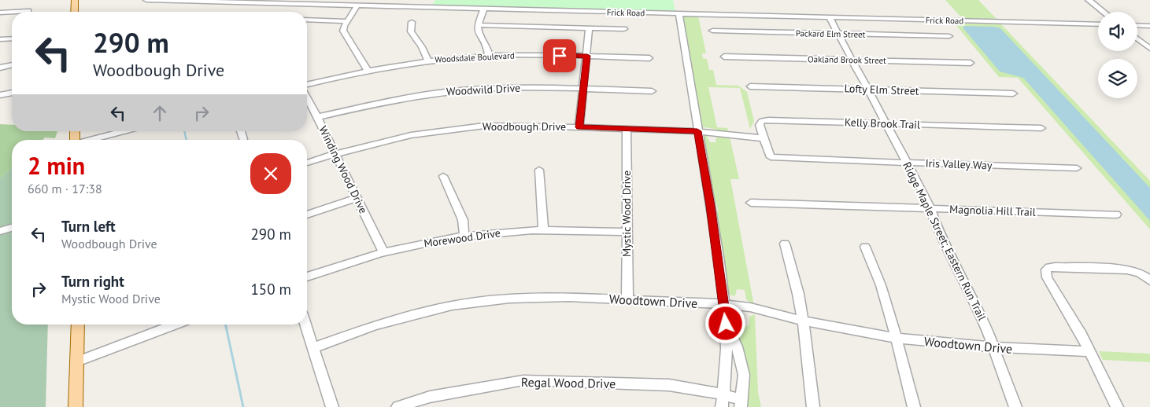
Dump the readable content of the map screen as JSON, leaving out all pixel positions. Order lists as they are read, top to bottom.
{
  "streets": {
    "street": [
      "Frick Road",
      "Packard Elm Street",
      "Woodsdale Boulevard",
      "Oakland Brook Street",
      "Woodwild Drive",
      "Lofty Elm Street",
      "Kelly Brook Trail",
      "Woodbough Drive",
      "Iris Valley Way",
      "Winding Wood Drive",
      "Magnolia Hill Trail",
      "Mystic Wood Drive",
      "Morewood Drive",
      "Ridge Maple Street; Eastern Run Trail",
      "Woodtown Drive",
      "Regal Wood Drive"
    ]
  },
  "crossings": [
    ["Frick Road", "Ridge Maple Street; Eastern Run Trail"],
    ["Packard Elm Street", "Ridge Maple Street; Eastern Run Trail"],
    ["Oakland Brook Street", "Ridge Maple Street; Eastern Run Trail"],
    ["Woodwild Drive", "Winding Wood Drive"],
    ["Lofty Elm Street", "Ridge Maple Street; Eastern Run Trail"],
    ["Kelly Brook Trail", "Woodbough Drive"],
    ["Kelly Brook Trail", "Iris Valley Way"],
    ["Kelly Brook Trail", "Ridge Maple Street; Eastern Run Trail"],
    ["Woodbough Drive", "Winding Wood Drive"],
    ["Woodbough Drive", "Mystic Wood Drive"],
    ["Iris Valley Way", "Ridge Maple Street; Eastern Run Trail"],
    ["Winding Wood Drive", "Morewood Drive"],
    ["Magnolia Hill Trail", "Ridge Maple Street; Eastern Run Trail"],
    ["Mystic Wood Drive", "Morewood Drive"],
    ["Mystic Wood Drive", "Woodtown Drive"],
    ["Ridge Maple Street; Eastern Run Trail", "Woodtown Drive"]
  ],
  "page": {
    "turn": ["290 m", "Woodbough Drive"],
    "heading": ["2 min", "660 m · 17:38"],
    "list": [
      {
        "name": "Turn left",
        "note": "Woodbough Drive",
        "value": "290 m"
      },
      {
        "name": "Turn right",
        "note": "Mystic Wood Drive",
        "value": "150 m"
      }
    ]
  }
}
